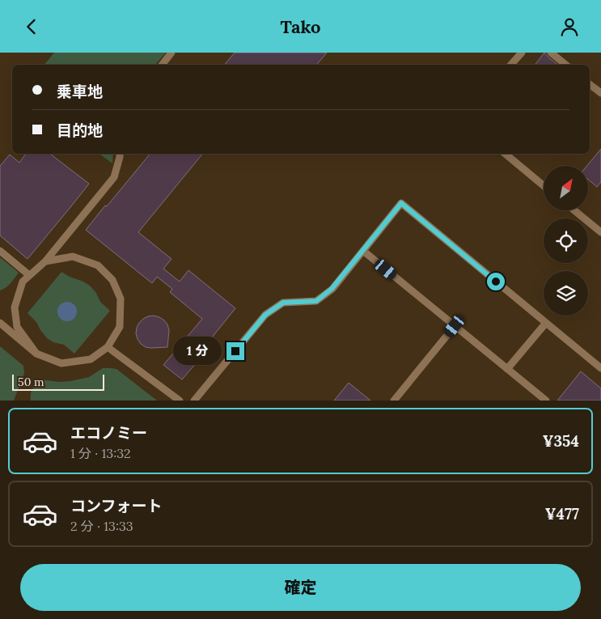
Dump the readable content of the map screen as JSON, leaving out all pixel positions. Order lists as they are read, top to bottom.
{
  "scale_bar": "50 m",
  "north": "top right",
  "page": {
    "header": "Tako",
    "banner": ["乗車地", "目的地"],
    "bubble": "1 分",
    "scale": "50 m",
    "list": [
      {
        "name": "エコノミー",
        "note": "1 分 · 13:32",
        "value": "¥354"
      },
      {
        "name": "コンフォート",
        "note": "2 分 · 13:33",
        "value": "¥477"
      }
    ],
    "buttons": "確定"
  }
}
